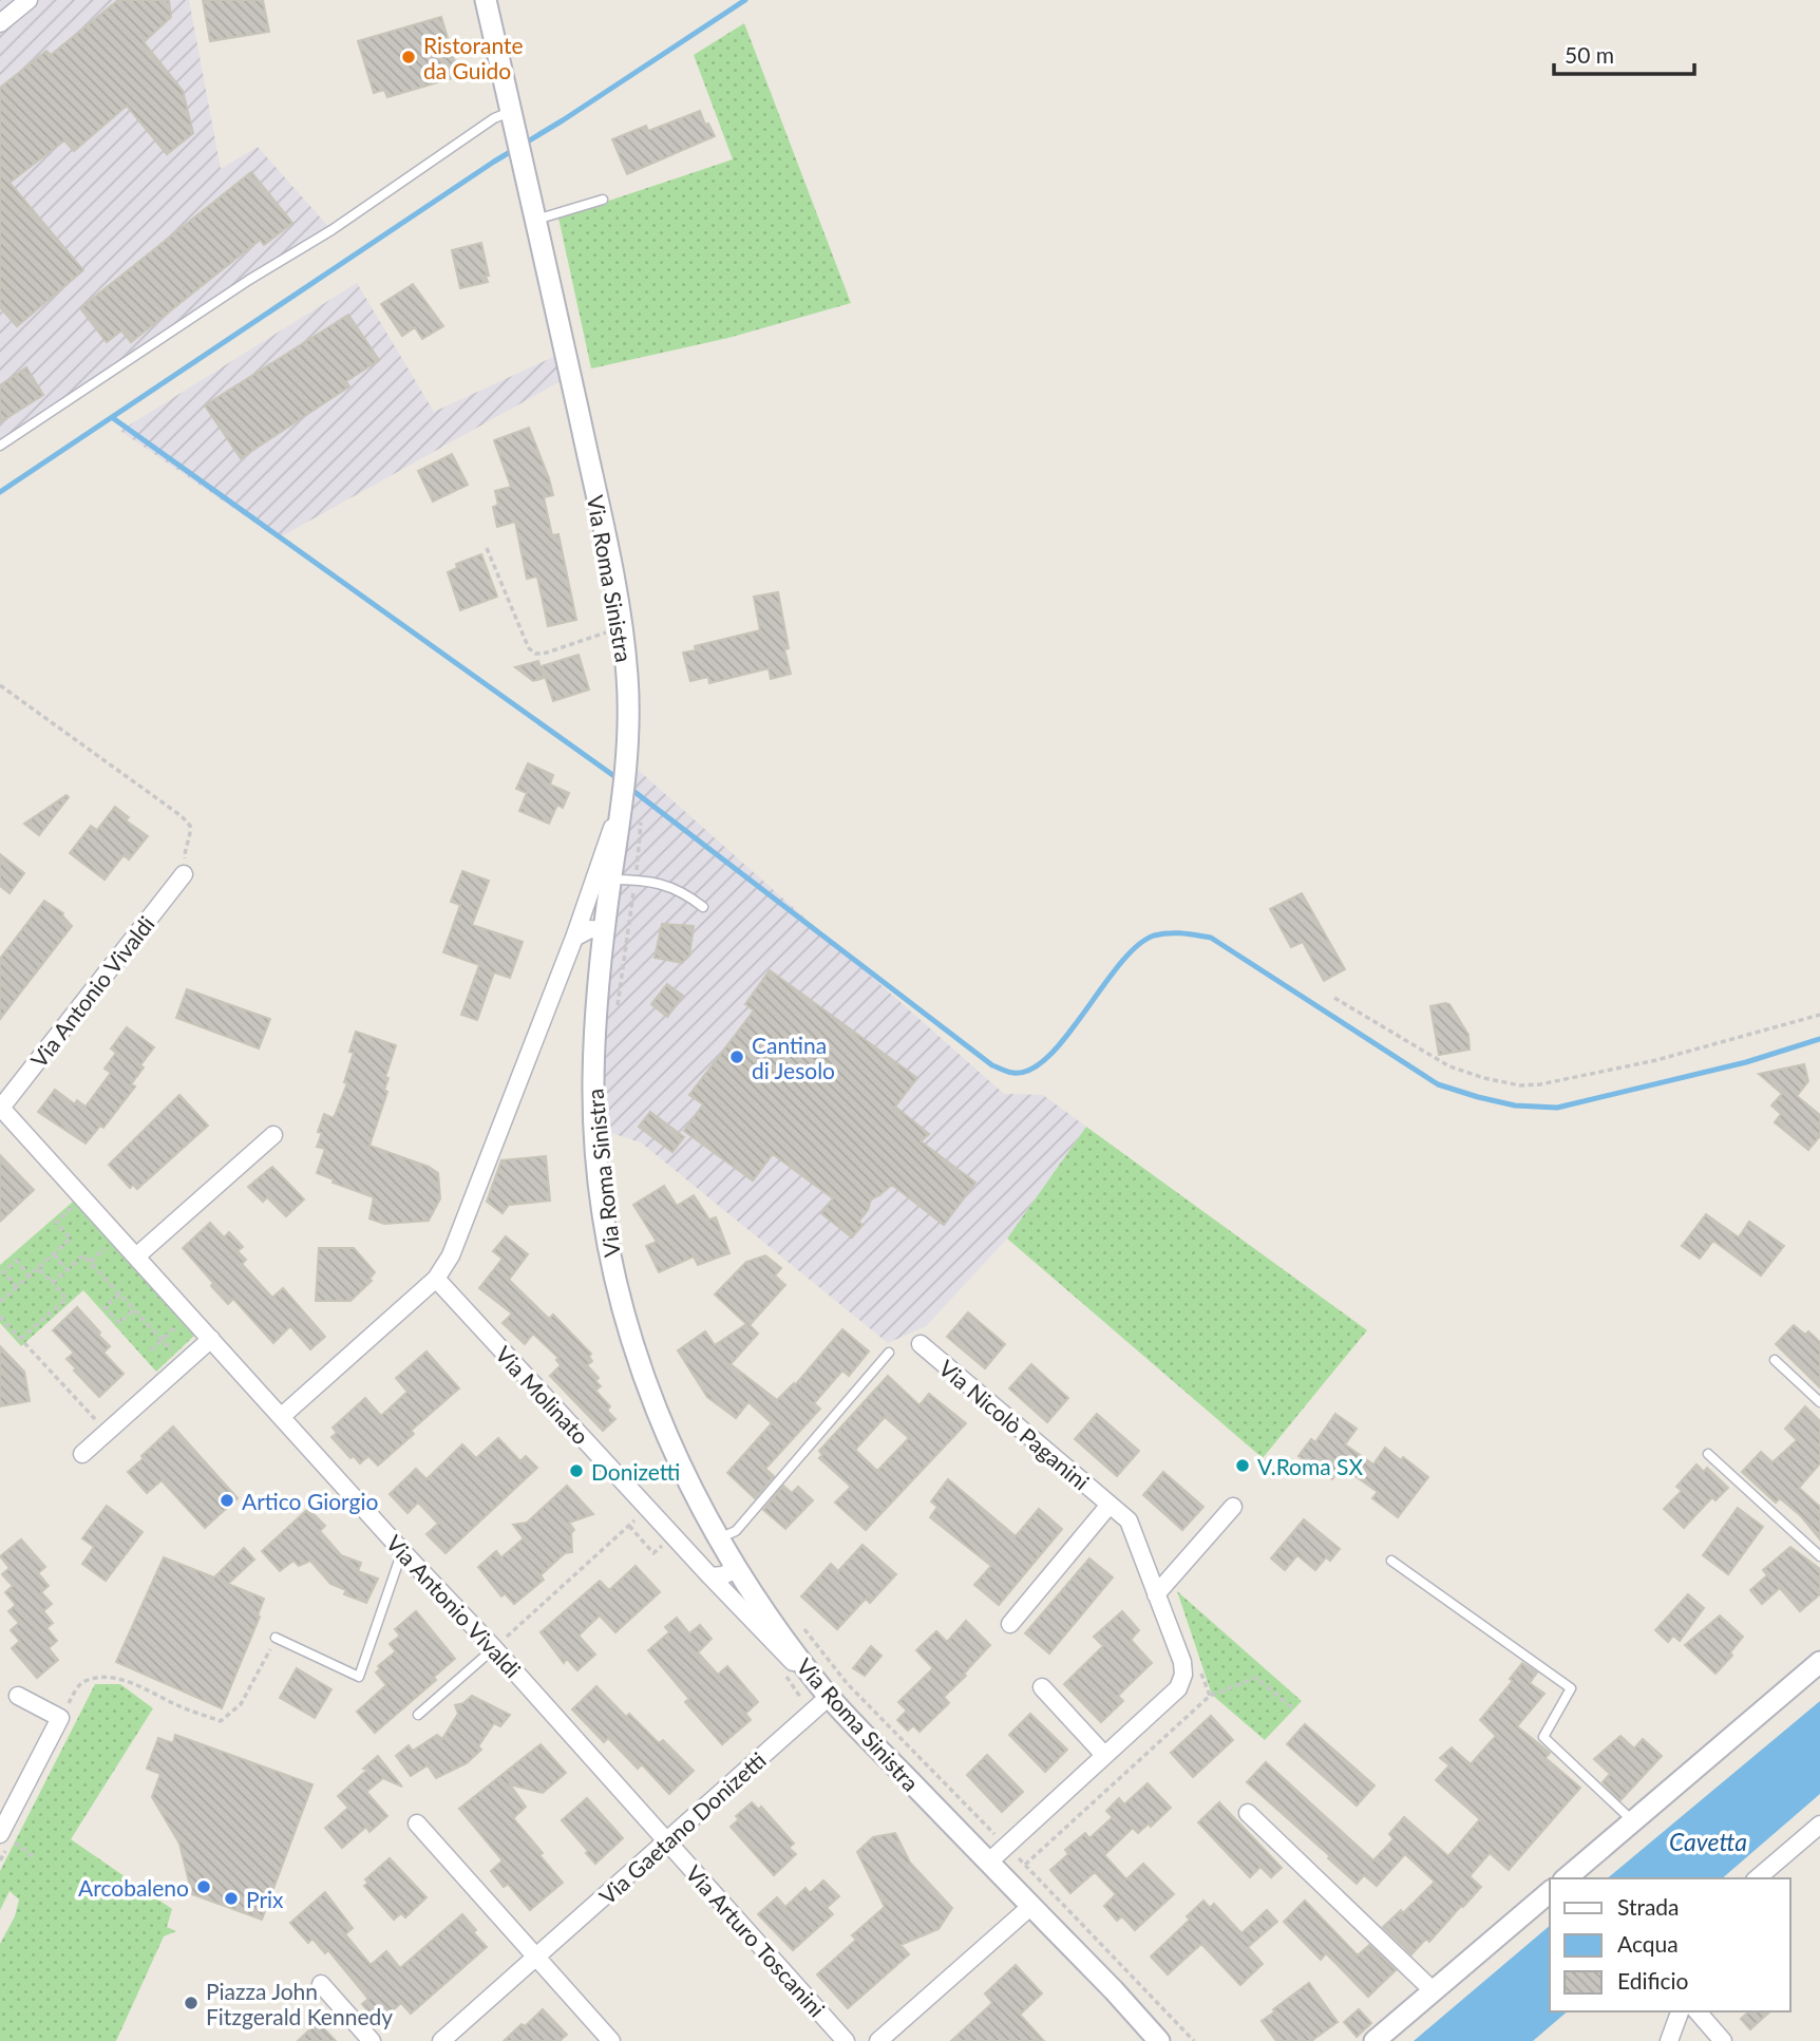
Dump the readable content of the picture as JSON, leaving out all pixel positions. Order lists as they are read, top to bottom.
{
  "streets": {
    "street": [
      "Via Roma Sinistra",
      "Via Antonio Vivaldi",
      "Via Molinato",
      "Via Nicolò Paganini",
      "Via Gaetano Donizetti",
      "Via Arturo Toscanini"
    ]
  },
  "crossings": [
    ["Via Roma Sinistra", "Via Molinato"],
    ["Via Roma Sinistra", "Via Nicolò Paganini"],
    ["Via Roma Sinistra", "Via Gaetano Donizetti"],
    ["Via Antonio Vivaldi", "Via Gaetano Donizetti"],
    ["Via Antonio Vivaldi", "Via Arturo Toscanini"],
    ["Via Molinato", "Via Gaetano Donizetti"],
    ["Via Gaetano Donizetti", "Via Arturo Toscanini"]
  ],
  "water": ["Cavetta"],
  "places": [
    "Ristorante da Guido",
    "Cantina di Jesolo",
    "V.Roma SX",
    "Donizetti",
    "Artico Giorgio",
    "Arcobaleno",
    "Prix",
    "Piazza John Fitzgerald Kennedy"
  ],
  "legend": ["Strada", "Acqua", "Edificio"],
  "scale_bar": "50 m"
}
